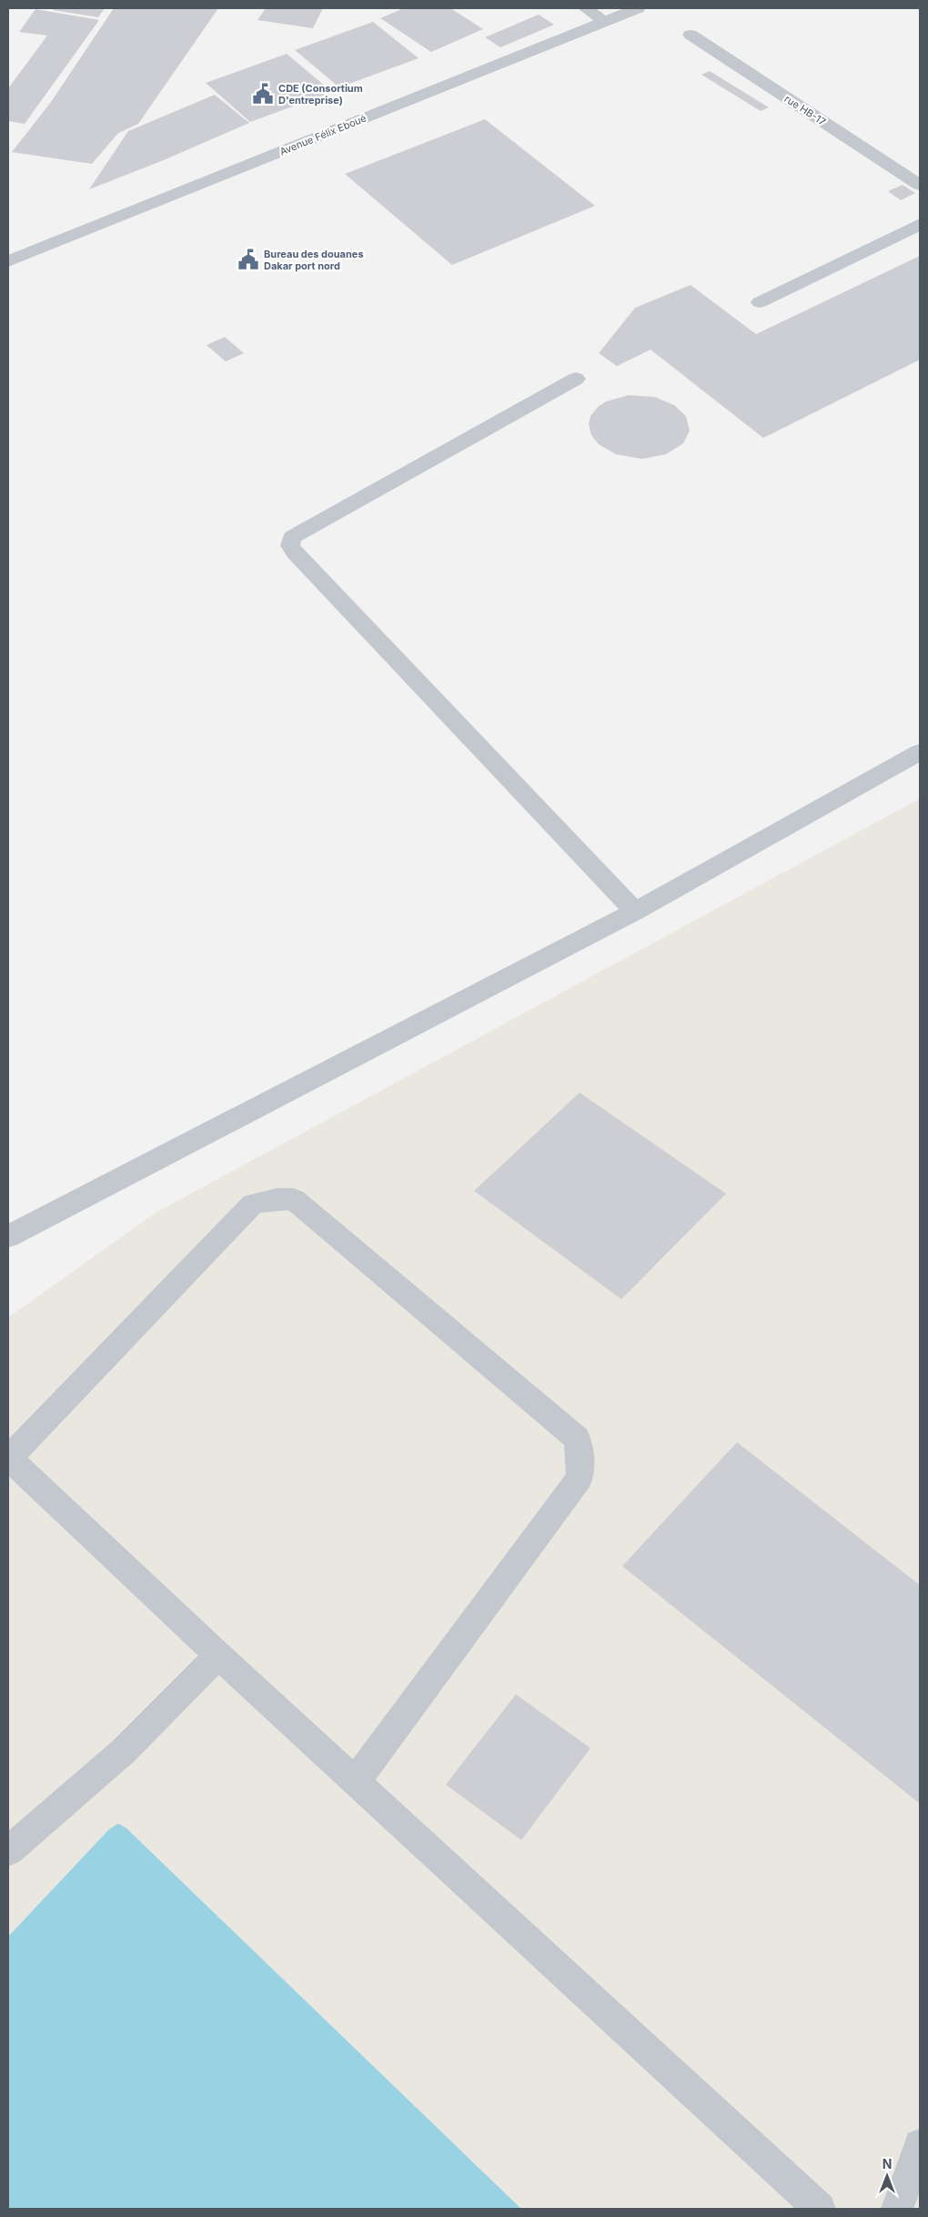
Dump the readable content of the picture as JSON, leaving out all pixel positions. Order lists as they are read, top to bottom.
{
  "streets": {
    "street": ["rue HB-17", "Avenue Félix Eboué"]
  },
  "places": {
    "public building": ["CDE (Consortium D'entreprise)", "Bureau des douanes Dakar port nord"]
  },
  "north": "top"
}
